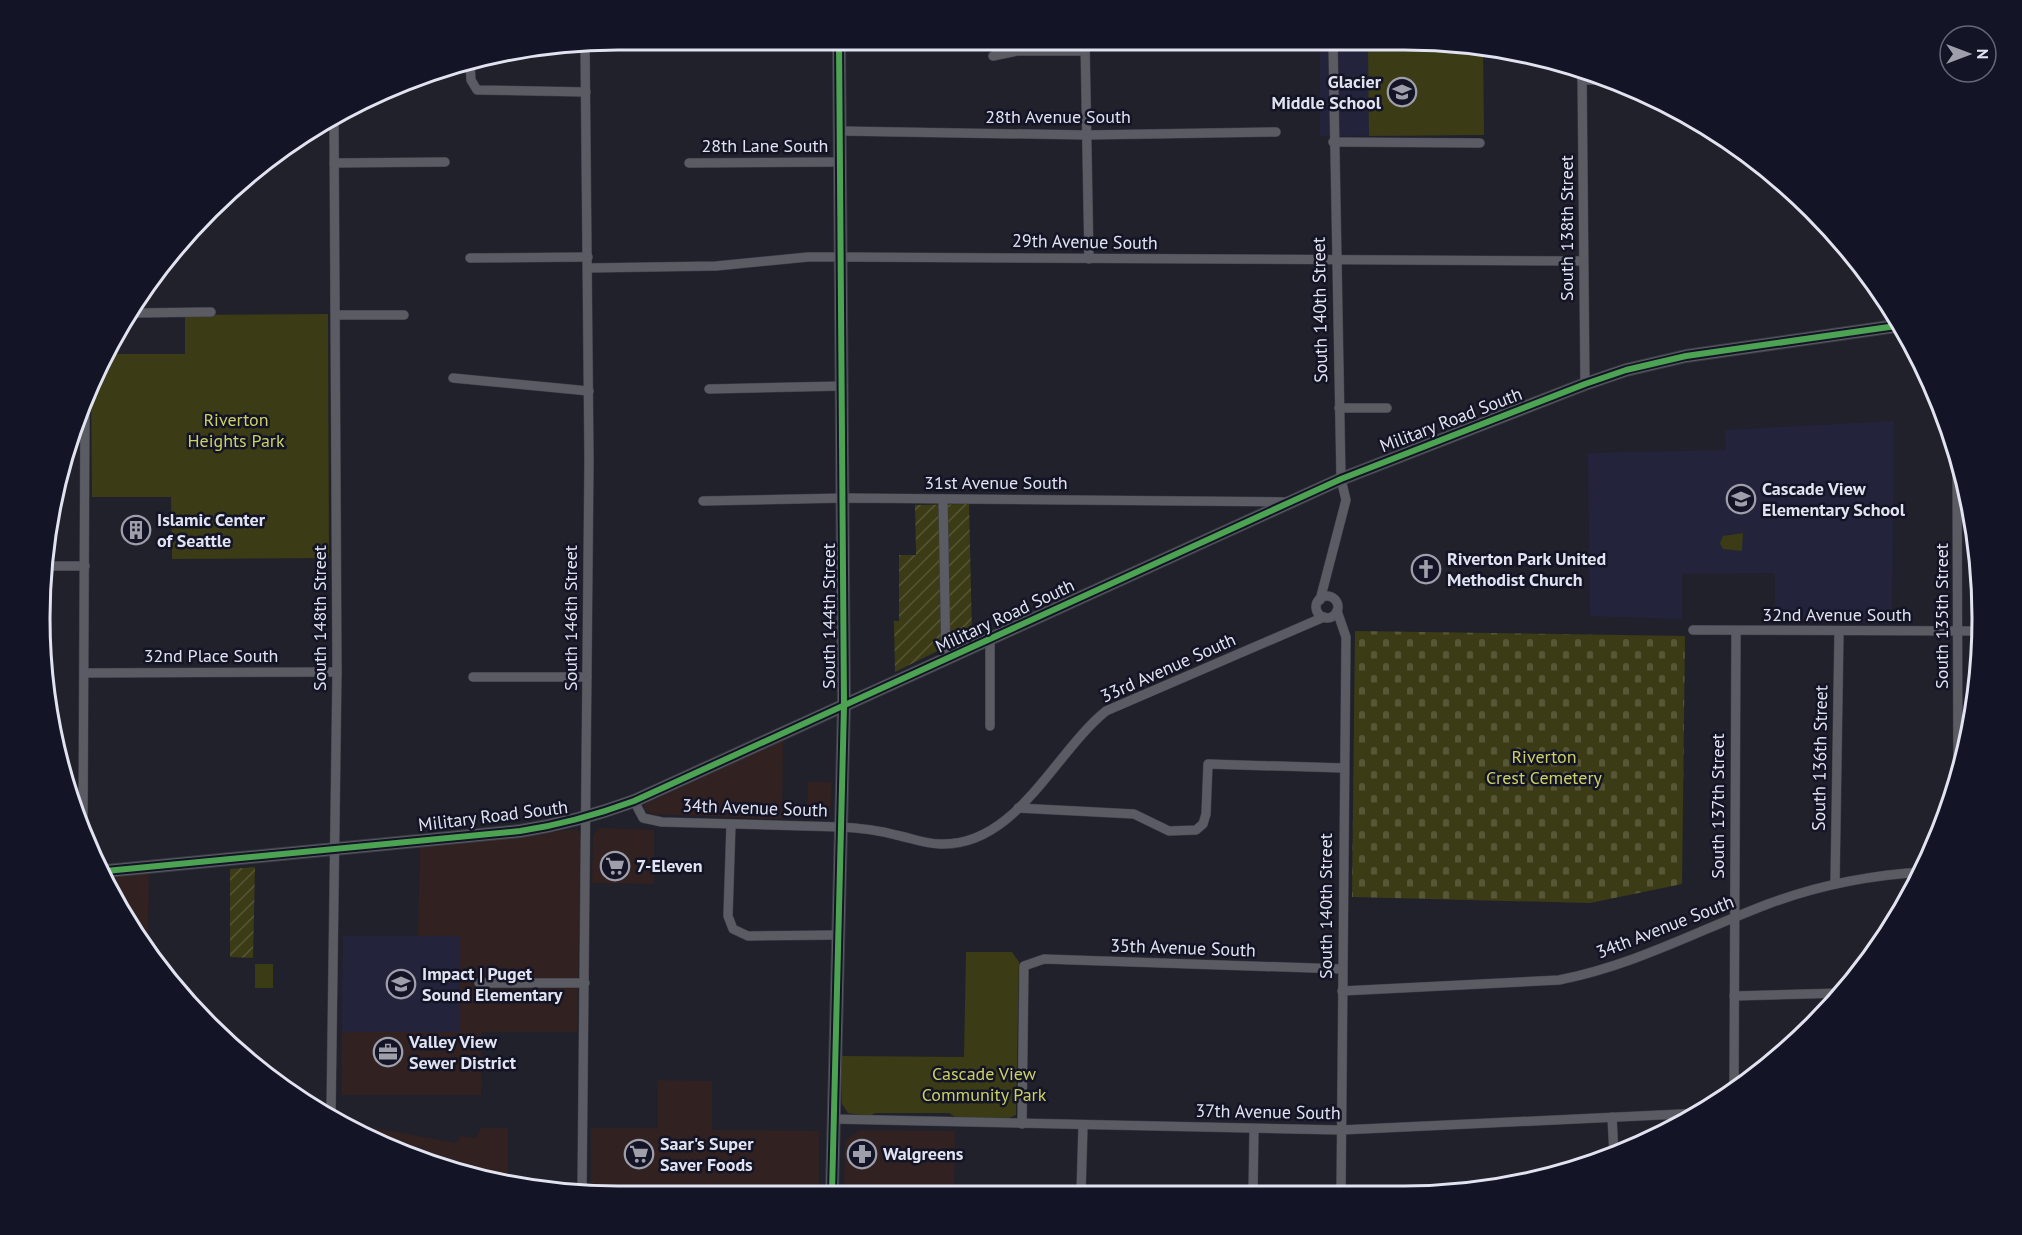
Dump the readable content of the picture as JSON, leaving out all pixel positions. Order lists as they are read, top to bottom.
{
  "streets": {
    "street": [
      "28th Avenue South",
      "28th Lane South",
      "South 138th Street",
      "29th Avenue South",
      "South 140th Street",
      "Military Road South",
      "31st Avenue South",
      "32nd Avenue South",
      "South 144th Street",
      "South 135th Street",
      "South 148th Street",
      "South 146th Street",
      "32nd Place South",
      "33rd Avenue South",
      "South 136th Street",
      "South 137th Street",
      "34th Avenue South",
      "35th Avenue South",
      "37th Avenue South"
    ]
  },
  "crossings": [
    ["28th Avenue South", "South 144th Street"],
    ["28th Lane South", "South 144th Street"],
    ["South 138th Street", "29th Avenue South"],
    ["South 138th Street", "Military Road South"],
    ["29th Avenue South", "South 140th Street"],
    ["29th Avenue South", "South 144th Street"],
    ["29th Avenue South", "South 146th Street"],
    ["South 140th Street", "Military Road South"],
    ["South 140th Street", "33rd Avenue South"],
    ["South 140th Street", "34th Avenue South"],
    ["South 140th Street", "35th Avenue South"],
    ["South 140th Street", "37th Avenue South"],
    ["Military Road South", "31st Avenue South"],
    ["Military Road South", "South 144th Street"],
    ["Military Road South", "South 148th Street"],
    ["Military Road South", "South 146th Street"],
    ["Military Road South", "34th Avenue South"],
    ["31st Avenue South", "South 144th Street"],
    ["32nd Avenue South", "South 135th Street"],
    ["32nd Avenue South", "South 136th Street"],
    ["32nd Avenue South", "South 137th Street"],
    ["South 144th Street", "34th Avenue South"],
    ["South 144th Street", "37th Avenue South"],
    ["South 148th Street", "32nd Place South"],
    ["33rd Avenue South", "34th Avenue South"],
    ["South 136th Street", "34th Avenue South"],
    ["South 137th Street", "34th Avenue South"],
    ["35th Avenue South", "37th Avenue South"]
  ],
  "parks": ["Riverton Heights Park", "Riverton Crest Cemetery", "Cascade View Community Park"],
  "places": {
    "school or university": ["Glacier Middle School", "Cascade View Elementary School", "Impact | Puget Sound Elementary"],
    "building": ["Islamic Center of Seattle"],
    "church": ["Riverton Park United Methodist Church"],
    "supermarket": ["7-Eleven", "Saar's Super Saver Foods"],
    "office": ["Valley View Sewer District"],
    "pharmacy": ["Walgreens"]
  },
  "north": "right"
}
